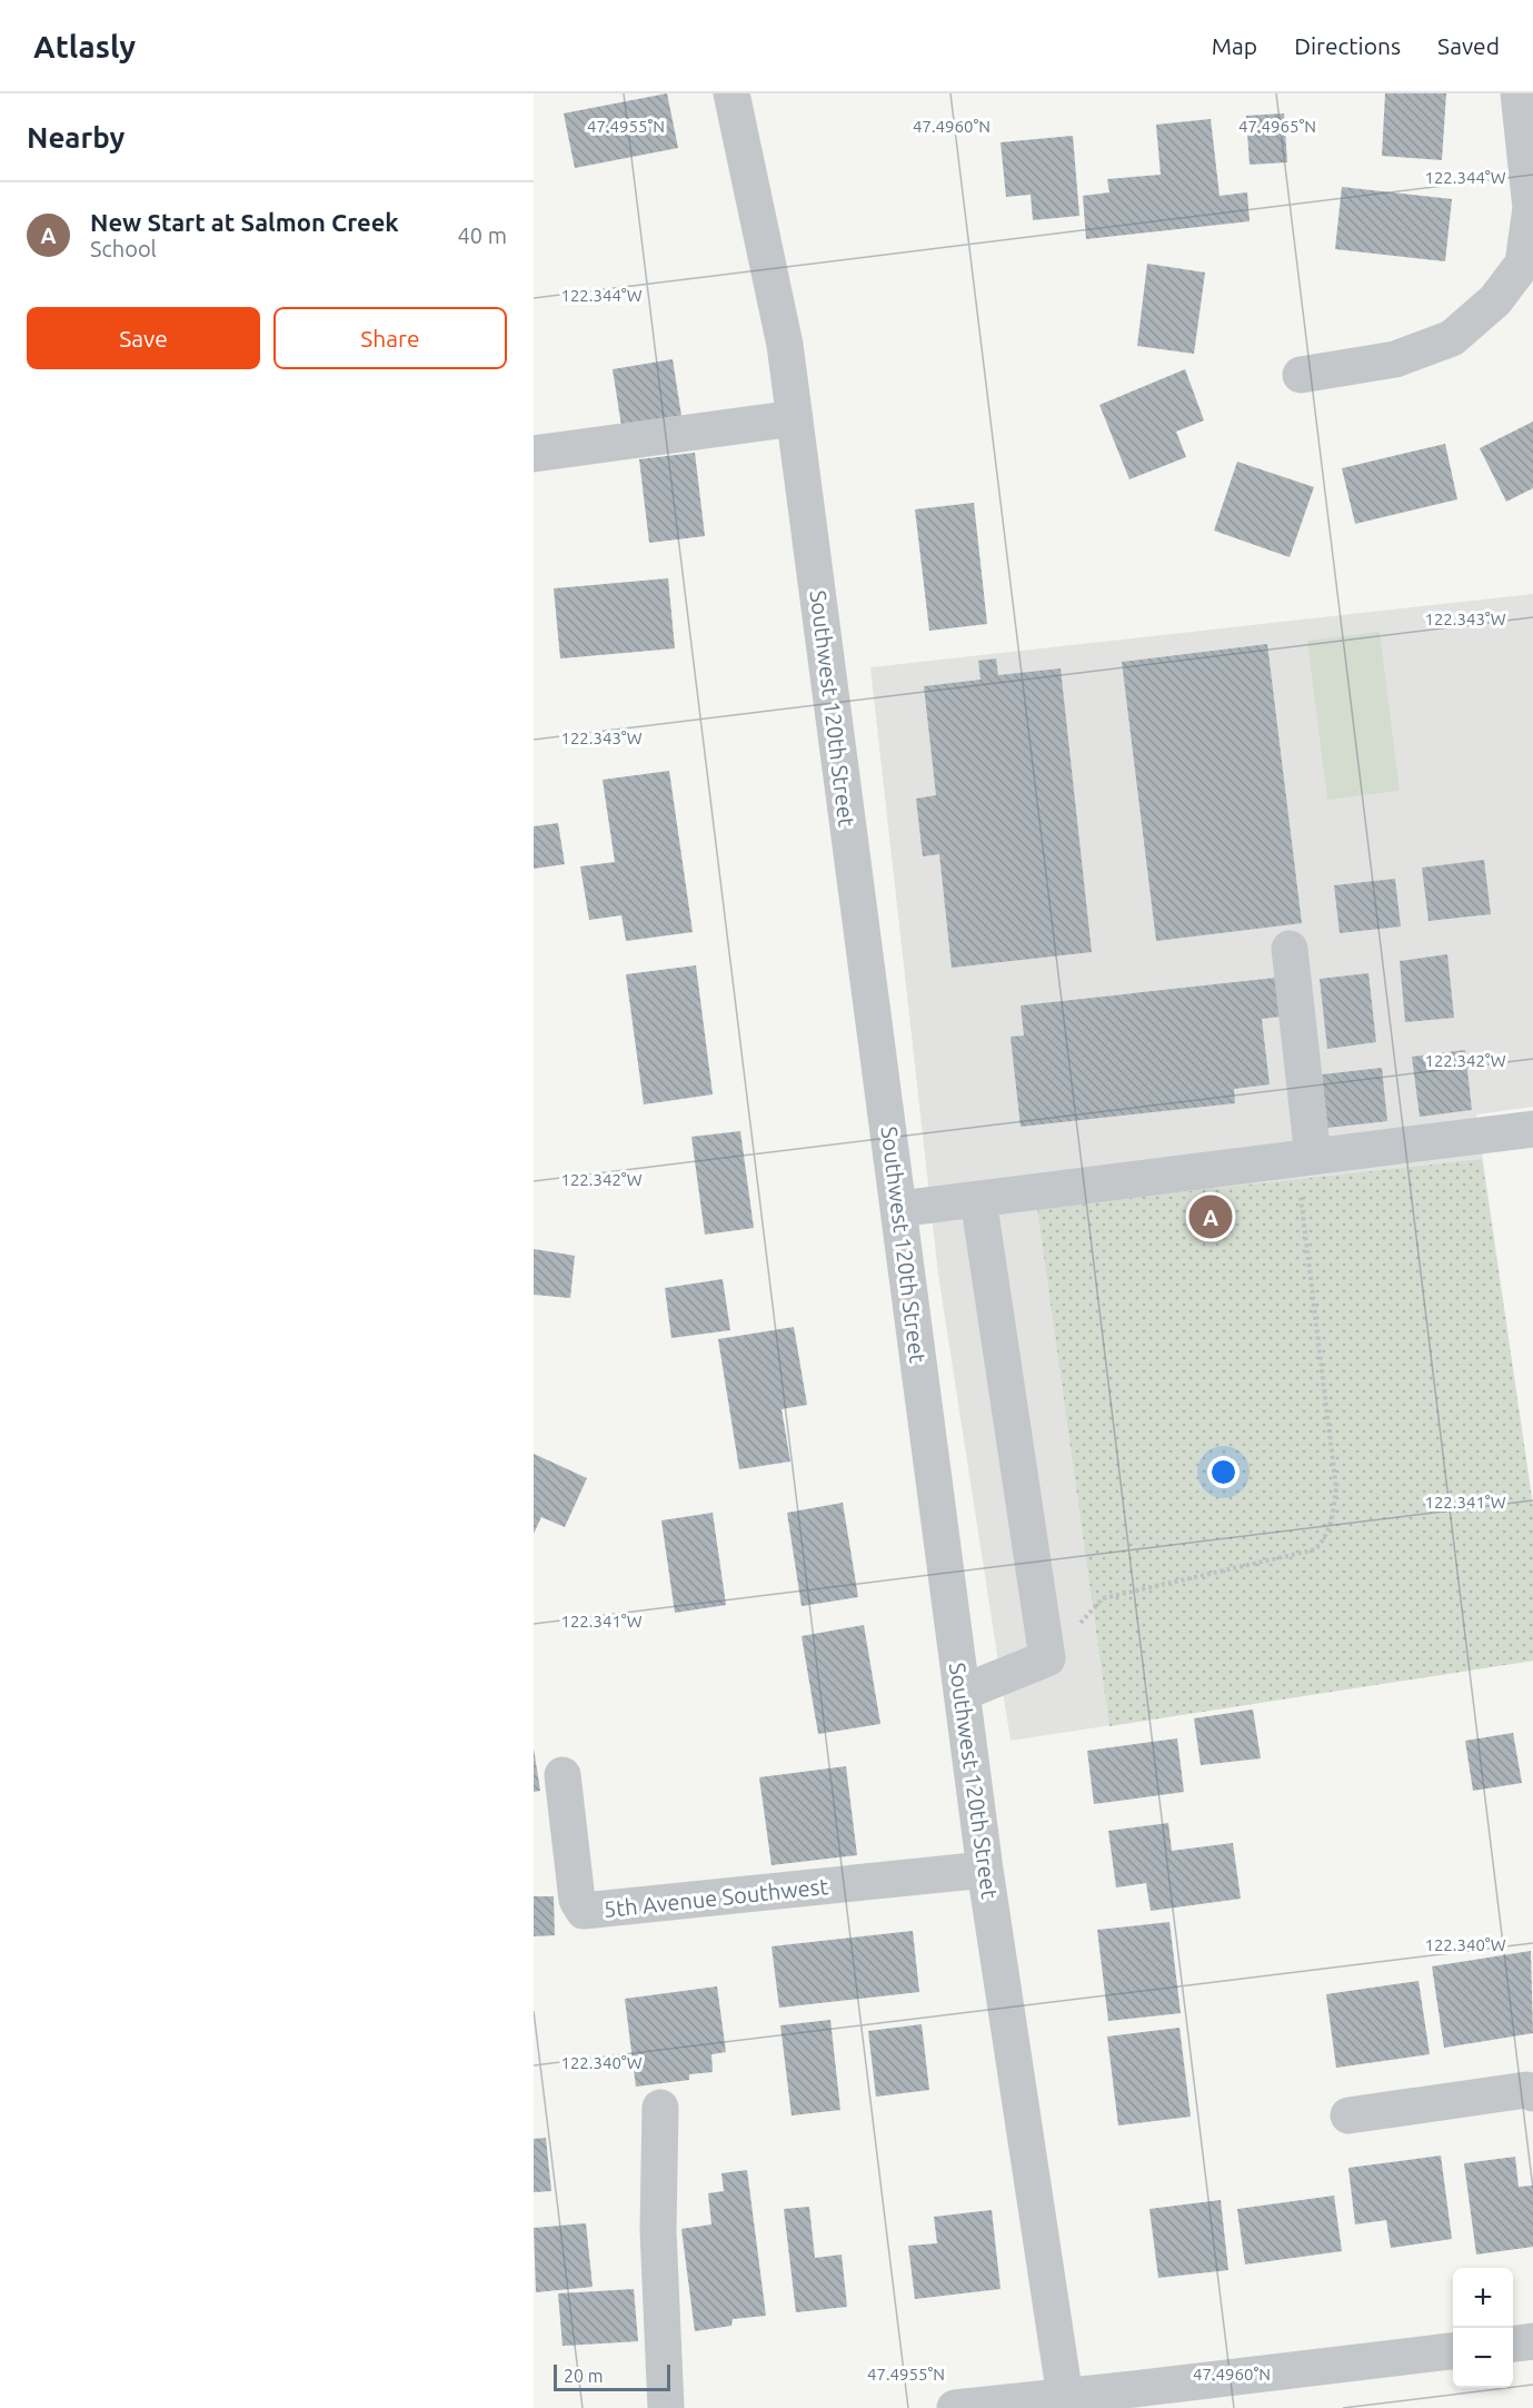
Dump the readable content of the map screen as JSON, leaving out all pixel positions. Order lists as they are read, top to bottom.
{
  "streets": {
    "street": ["Southwest 120th Street", "5th Avenue Southwest"]
  },
  "crossings": [
    ["Southwest 120th Street", "5th Avenue Southwest"]
  ],
  "scale_bar": "20 m",
  "page": {
    "header": "Atlasly",
    "nav": ["Map", "Directions", "Saved"],
    "heading": "Nearby",
    "list": [
      {
        "mark": "A",
        "name": "New Start at Salmon Creek",
        "note": "School",
        "value": "40 m"
      }
    ],
    "buttons": ["Save", "Share"],
    "pins": "A",
    "map_buttons": ["+", "−"],
    "scale": "20 m"
  },
  "coordinates": [
    "47.4955°N",
    "47.4960°N",
    "47.4965°N",
    "122.344°W",
    "122.343°W",
    "122.342°W",
    "122.341°W",
    "122.340°W"
  ]
}
